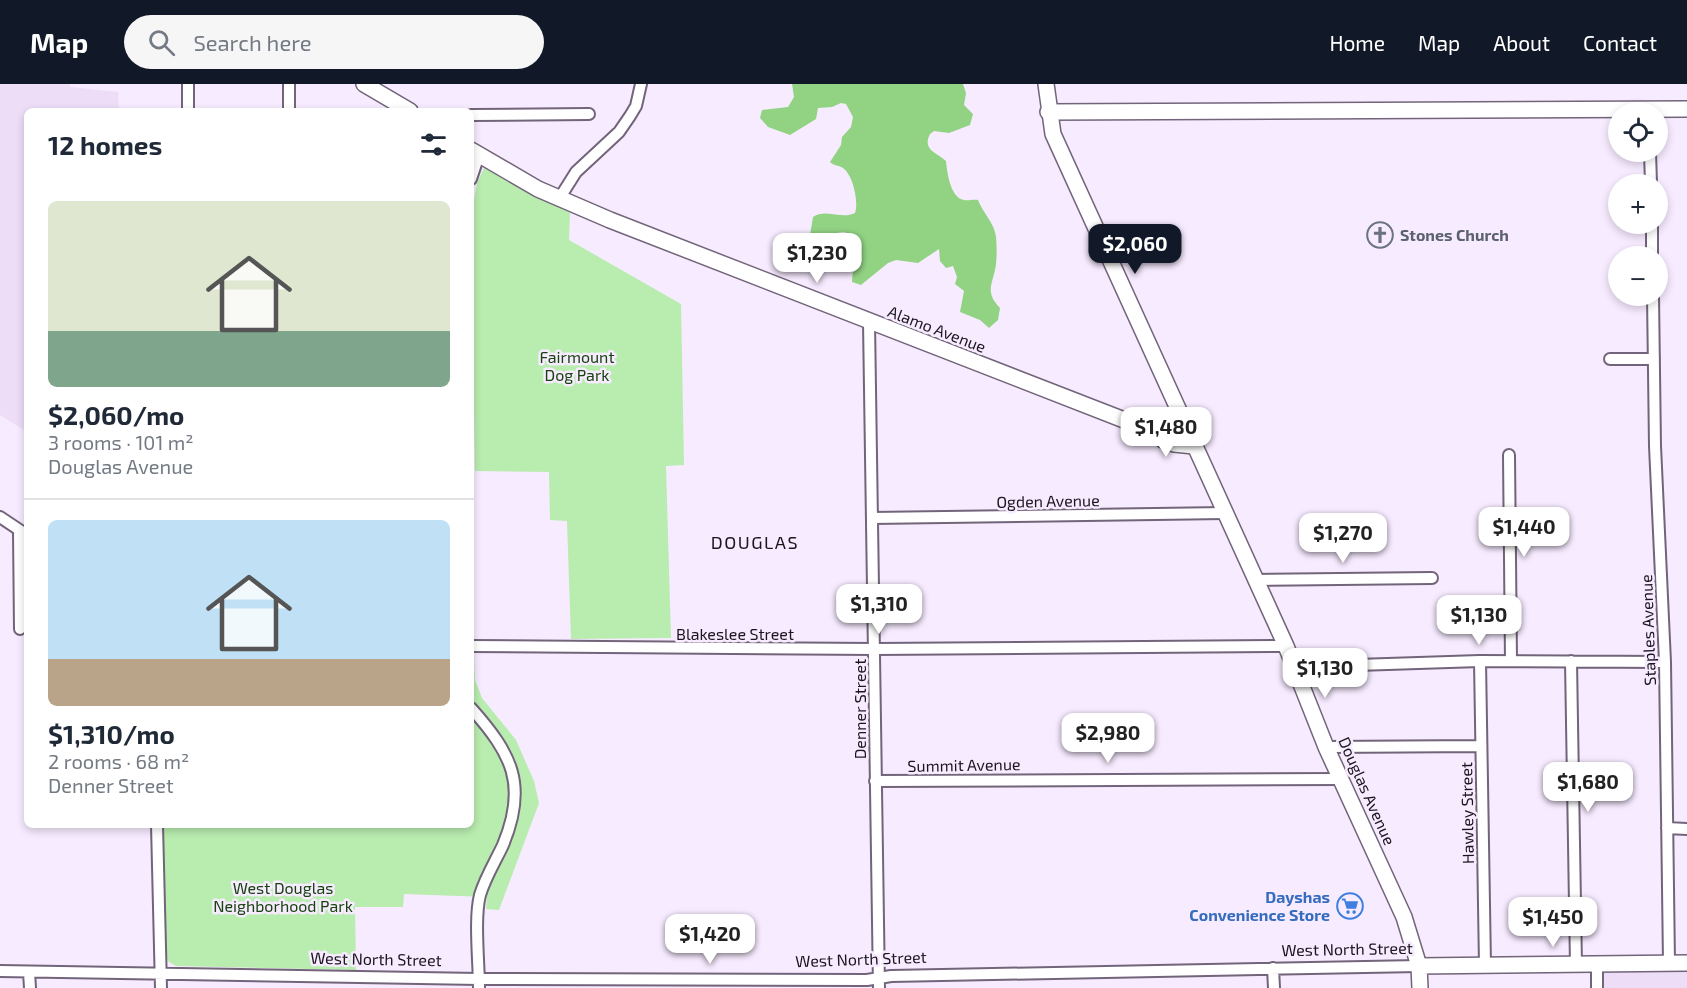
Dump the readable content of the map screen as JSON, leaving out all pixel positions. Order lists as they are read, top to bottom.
{
  "streets": {
    "street": [
      "Alamo Avenue",
      "Ogden Avenue",
      "Staples Avenue",
      "Blakeslee Street",
      "Denner Street",
      "Summit Avenue",
      "Douglas Avenue",
      "Hawley Street",
      "West North Street"
    ]
  },
  "crossings": [
    ["Alamo Avenue", "Denner Street"],
    ["Alamo Avenue", "Douglas Avenue"],
    ["Ogden Avenue", "Denner Street"],
    ["Ogden Avenue", "Douglas Avenue"],
    ["Staples Avenue", "West North Street"],
    ["Blakeslee Street", "Denner Street"],
    ["Blakeslee Street", "Douglas Avenue"],
    ["Denner Street", "Summit Avenue"],
    ["Denner Street", "West North Street"],
    ["Summit Avenue", "Douglas Avenue"],
    ["Douglas Avenue", "West North Street"],
    ["Hawley Street", "West North Street"]
  ],
  "districts": ["DOUGLAS"],
  "parks": ["Fairmount Dog Park", "West Douglas Neighborhood Park"],
  "places": {
    "church": ["Stones Church"],
    "supermarket": ["Dayshas Convenience Store"]
  },
  "page": {
    "header": "Map",
    "search": "Search here",
    "nav": [
      "Home",
      "Map",
      "About",
      "Contact"
    ],
    "map_buttons": ["+", "−"],
    "heading": "12 homes",
    "list": [
      {
        "name": "$2,060/mo",
        "note": "3 rooms · 101 m² · Douglas Avenue"
      },
      {
        "name": "$1,310/mo",
        "note": "2 rooms · 68 m² · Denner Street"
      }
    ],
    "price": [
      "$2,060",
      "$1,230",
      "$1,480",
      "$1,440",
      "$1,270",
      "$1,310",
      "$1,130",
      "$1,130",
      "$2,980",
      "$1,680",
      "$1,450",
      "$1,420"
    ]
  }
}
